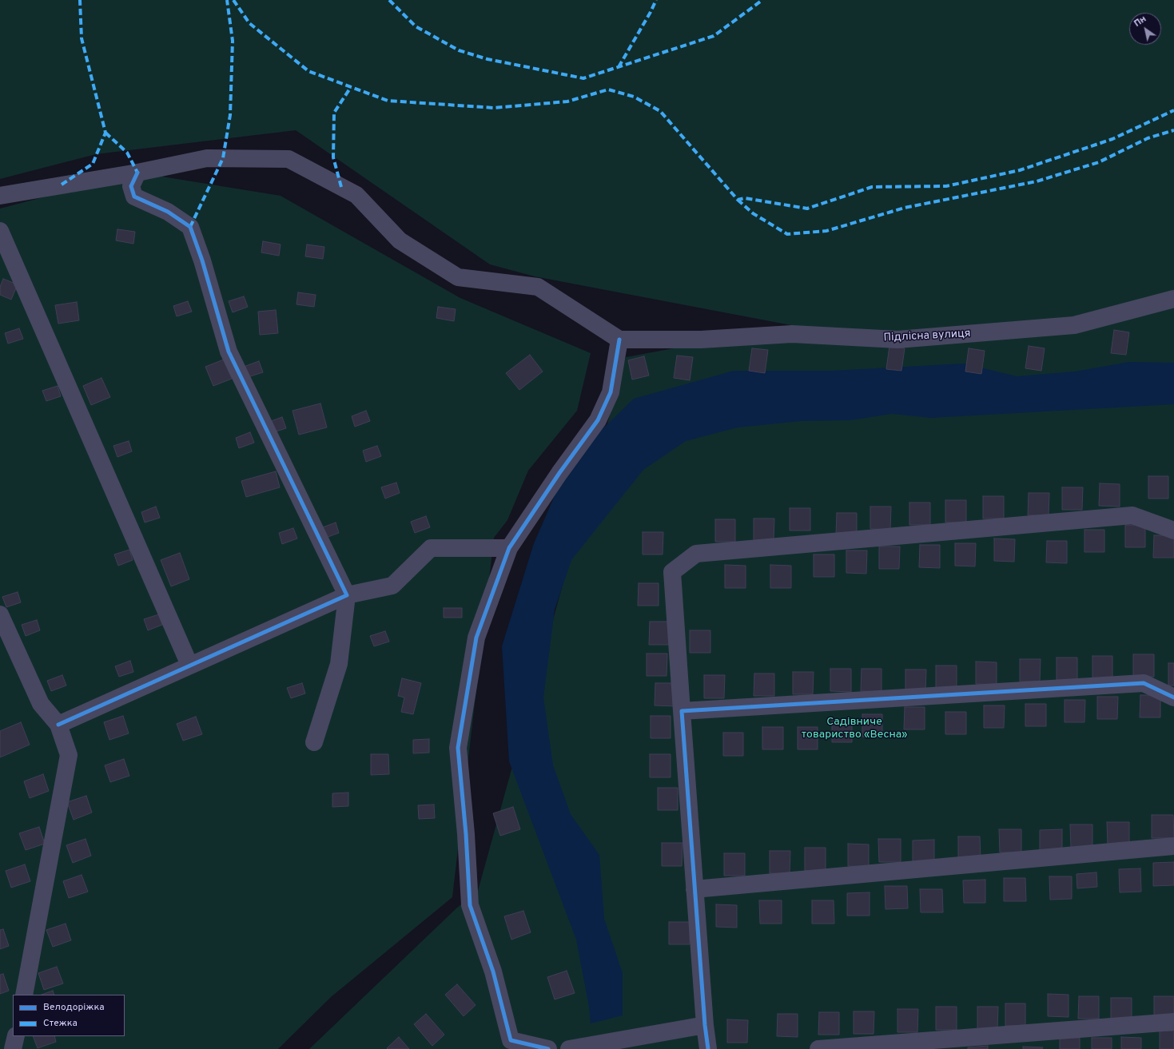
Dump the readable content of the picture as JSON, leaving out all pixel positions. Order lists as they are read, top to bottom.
{
  "streets": {
    "street": ["Підлісна вулиця"]
  },
  "parks": ["Садівниче товариство «Весна»"],
  "legend": ["Велодоріжка", "Стежка"],
  "north": "top left"
}
